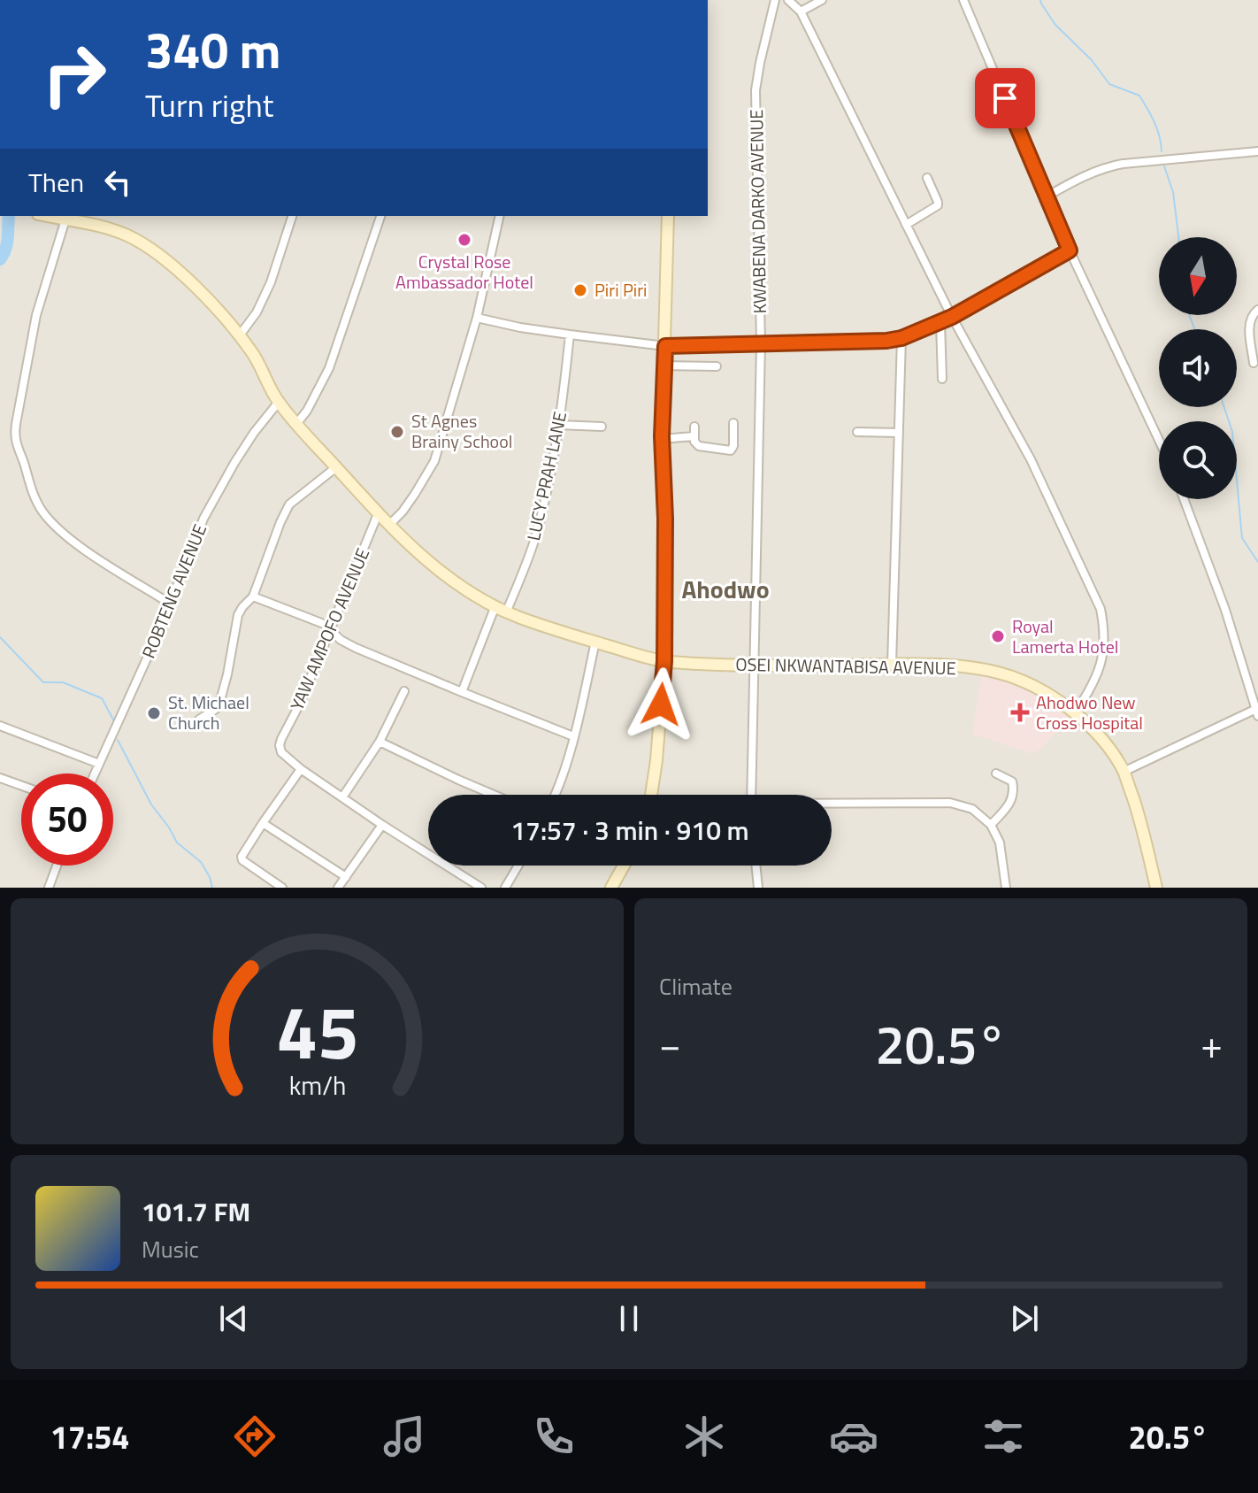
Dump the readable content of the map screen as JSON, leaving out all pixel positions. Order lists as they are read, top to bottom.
{
  "streets": {
    "main road": ["OSEI NKWANTABISA AVENUE"],
    "street": [
      "KWABENA DARKO AVENUE",
      "LUCY PRAH LANE",
      "ROBTENG AVENUE",
      "YAW AMPOFO AVENUE"
    ]
  },
  "crossings": [
    ["KWABENA DARKO AVENUE", "OSEI NKWANTABISA AVENUE"],
    ["LUCY PRAH LANE", "OSEI NKWANTABISA AVENUE"],
    ["ROBTENG AVENUE", "OSEI NKWANTABISA AVENUE"],
    ["YAW AMPOFO AVENUE", "OSEI NKWANTABISA AVENUE"]
  ],
  "districts": ["Ahodwo"],
  "places": {
    "other": [
      "Crystal Rose Ambassador Hotel",
      "Piri Piri",
      "St Agnes Brainy School",
      "Royal Lamerta Hotel",
      "St. Michael Church"
    ],
    "health": ["Ahodwo New Cross Hospital"]
  },
  "north": "bottom",
  "page": {
    "turn": ["340 m", "Turn right"],
    "then": "Then",
    "limit": "50",
    "trip": "17:57 · 3 min · 910 m",
    "tile": "Climate",
    "heat": ["−", "20.5°", "+"],
    "song": ["101.7 FM", "Music"],
    "tabs": ["17:54", "20.5°"],
    "gauge": ["45", "km/h"]
  }
}
